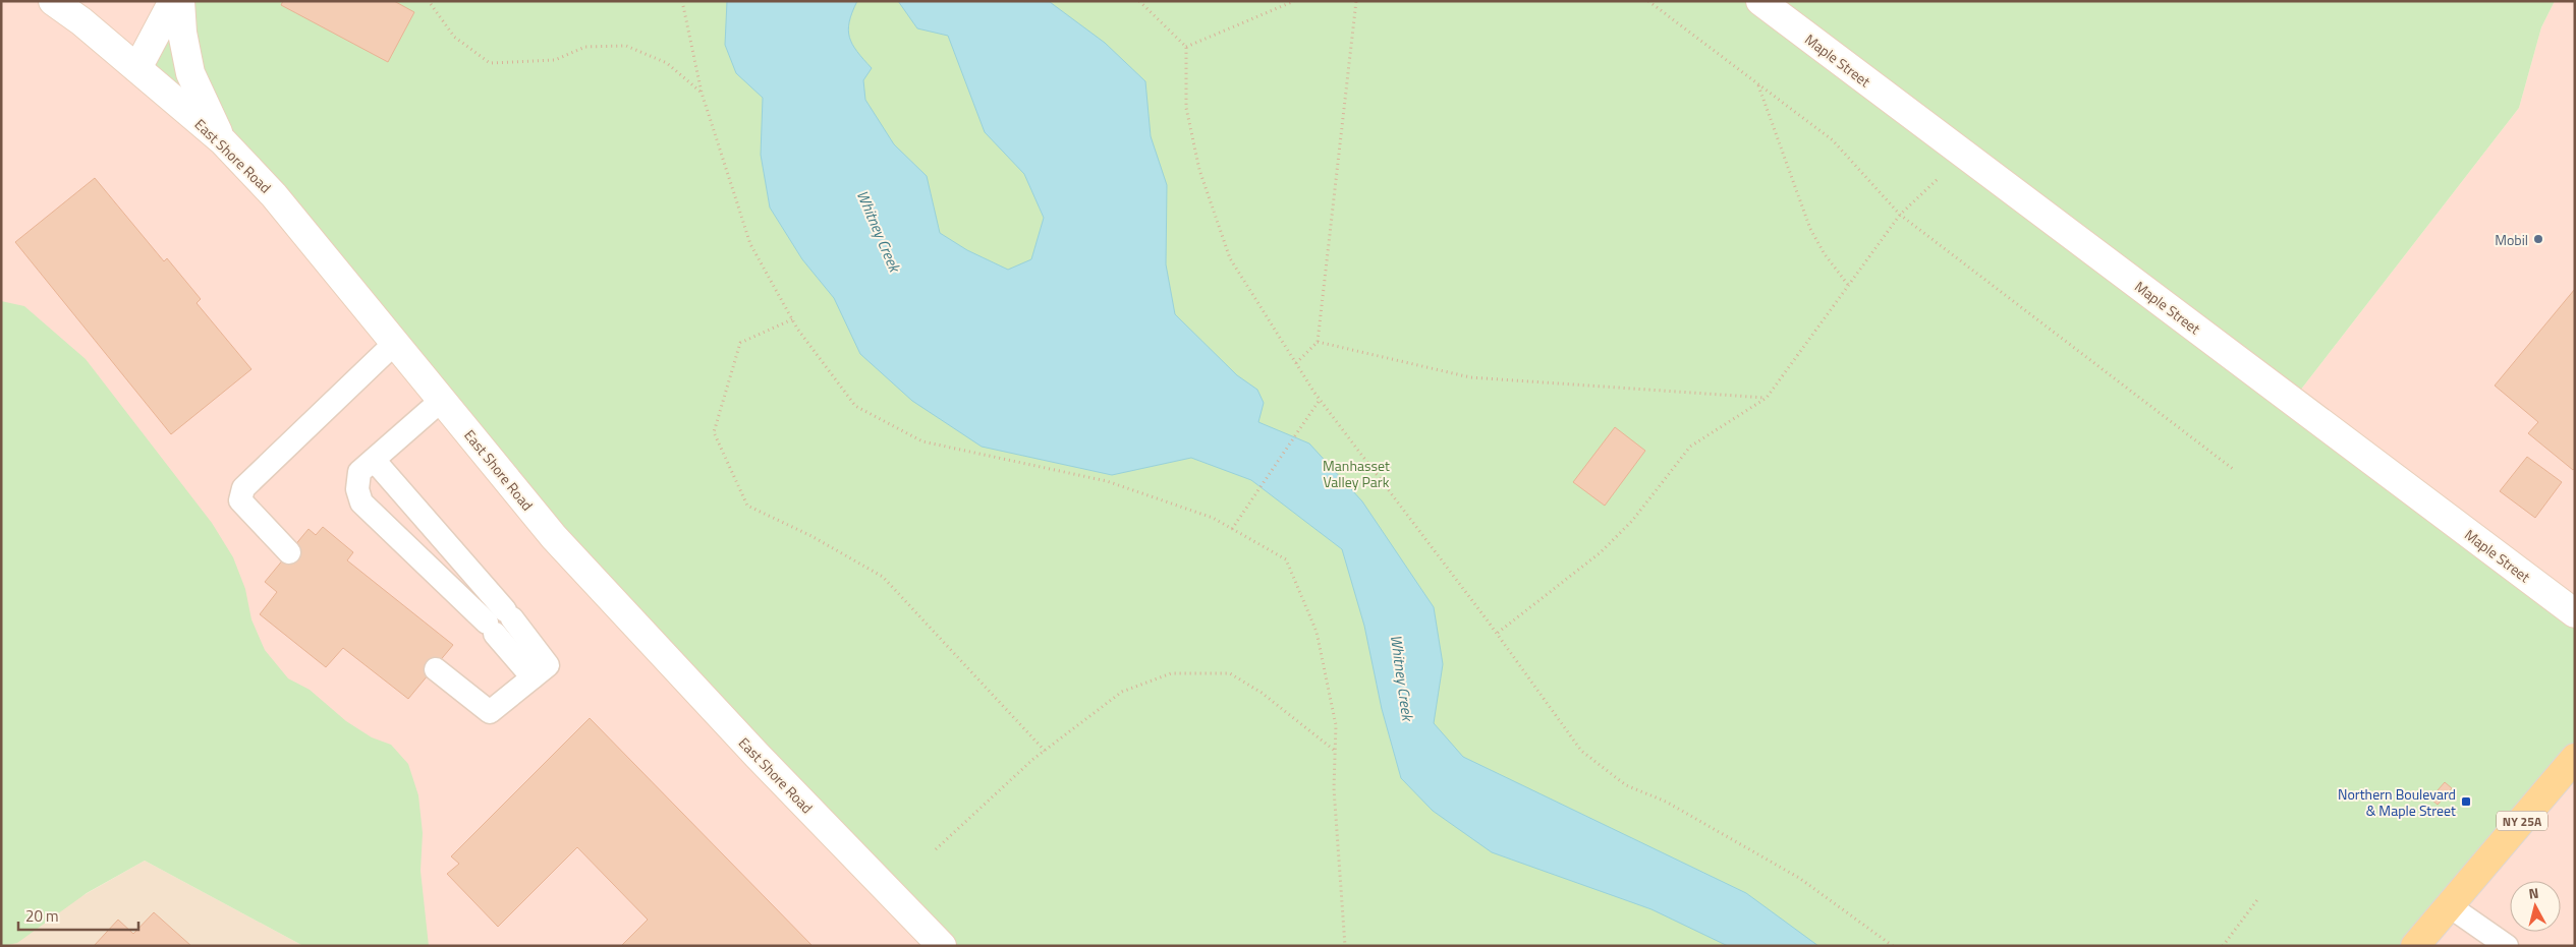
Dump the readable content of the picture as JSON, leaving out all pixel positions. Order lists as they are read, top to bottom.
{
  "streets": {
    "main road": ["Maple Street", "East Shore Road", "NY 25A"]
  },
  "water": ["Whitney Creek"],
  "parks": ["Manhasset Valley Park"],
  "places": {
    "other": ["Mobil"],
    "transit": ["Northern Boulevard & Maple Street"]
  },
  "scale_bar": "20 m",
  "north": "top"
}
